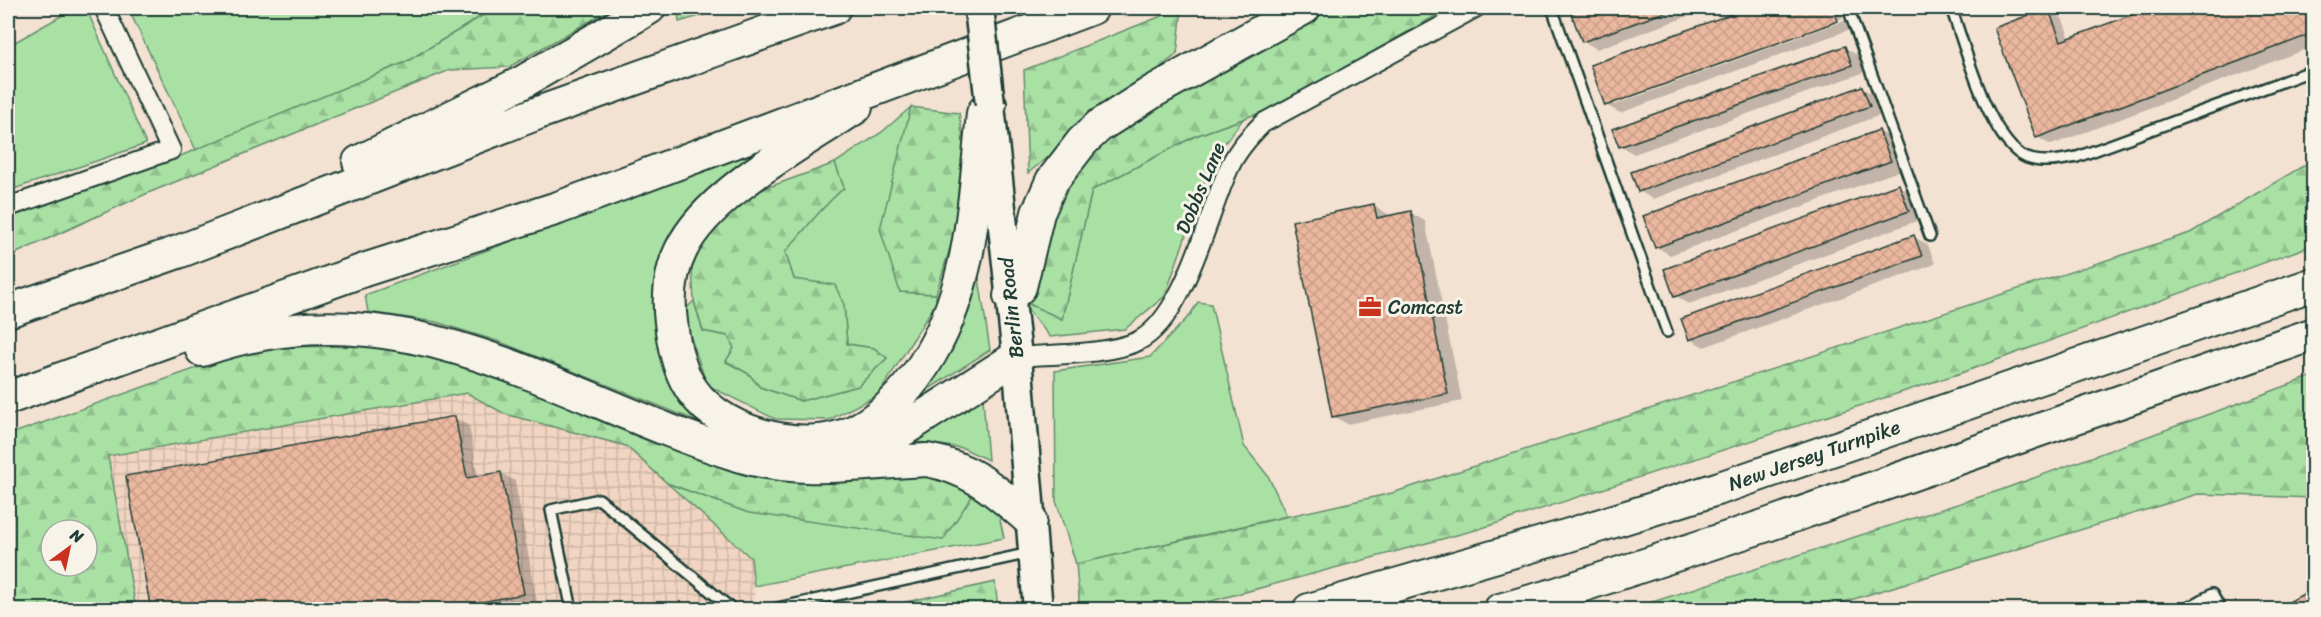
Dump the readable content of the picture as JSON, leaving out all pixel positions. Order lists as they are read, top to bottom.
{
  "streets": {
    "highway": ["New Jersey Turnpike"],
    "main road": ["Berlin Road"],
    "street": ["Dobbs Lane"]
  },
  "crossings": [
    ["Dobbs Lane", "Berlin Road"]
  ],
  "places": {
    "office": ["Comcast"]
  },
  "north": "top right"
}
